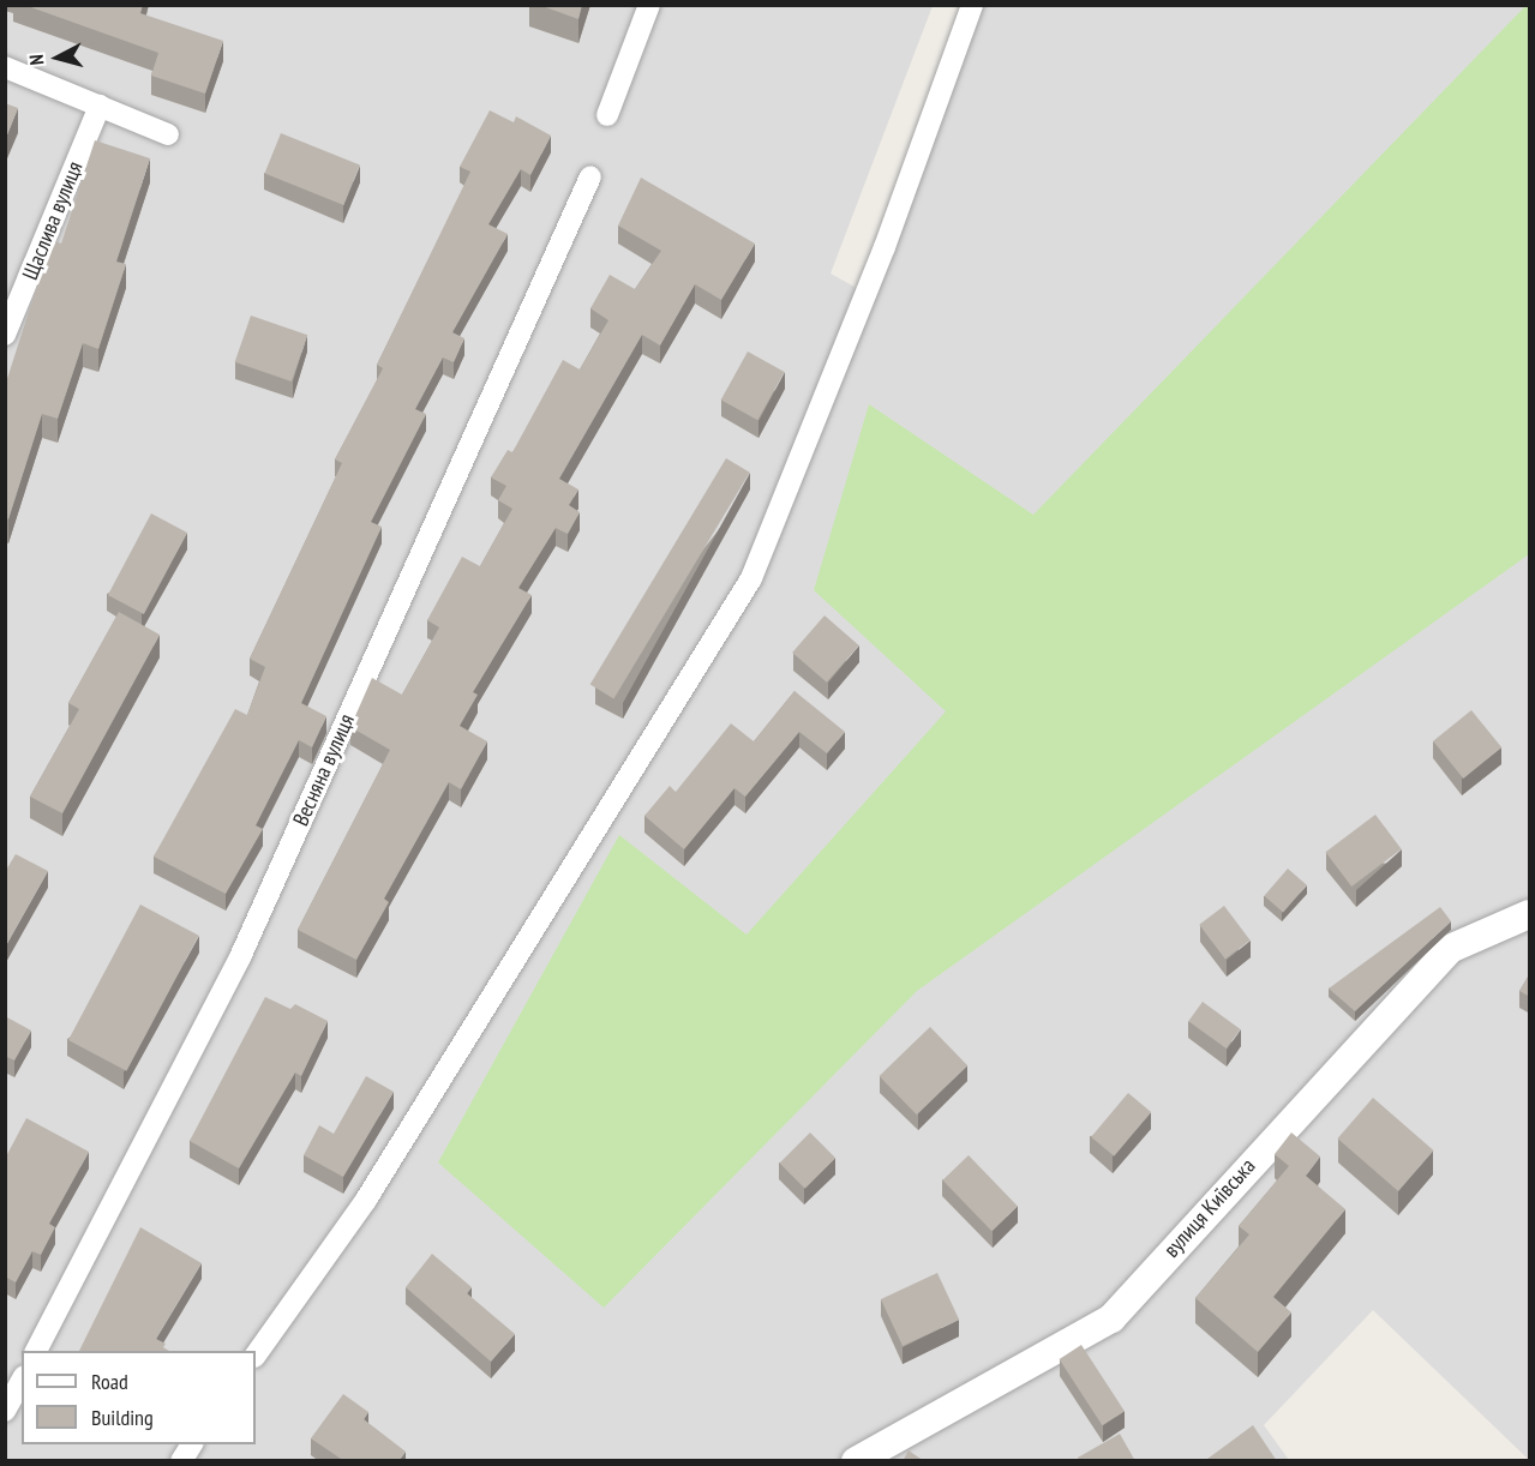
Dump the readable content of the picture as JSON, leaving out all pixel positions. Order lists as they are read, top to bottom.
{
  "streets": {
    "street": ["Щаслива вулиця", "Весняна вулиця", "вулиця Київська"]
  },
  "legend": ["Road", "Building"],
  "north": "left"
}
